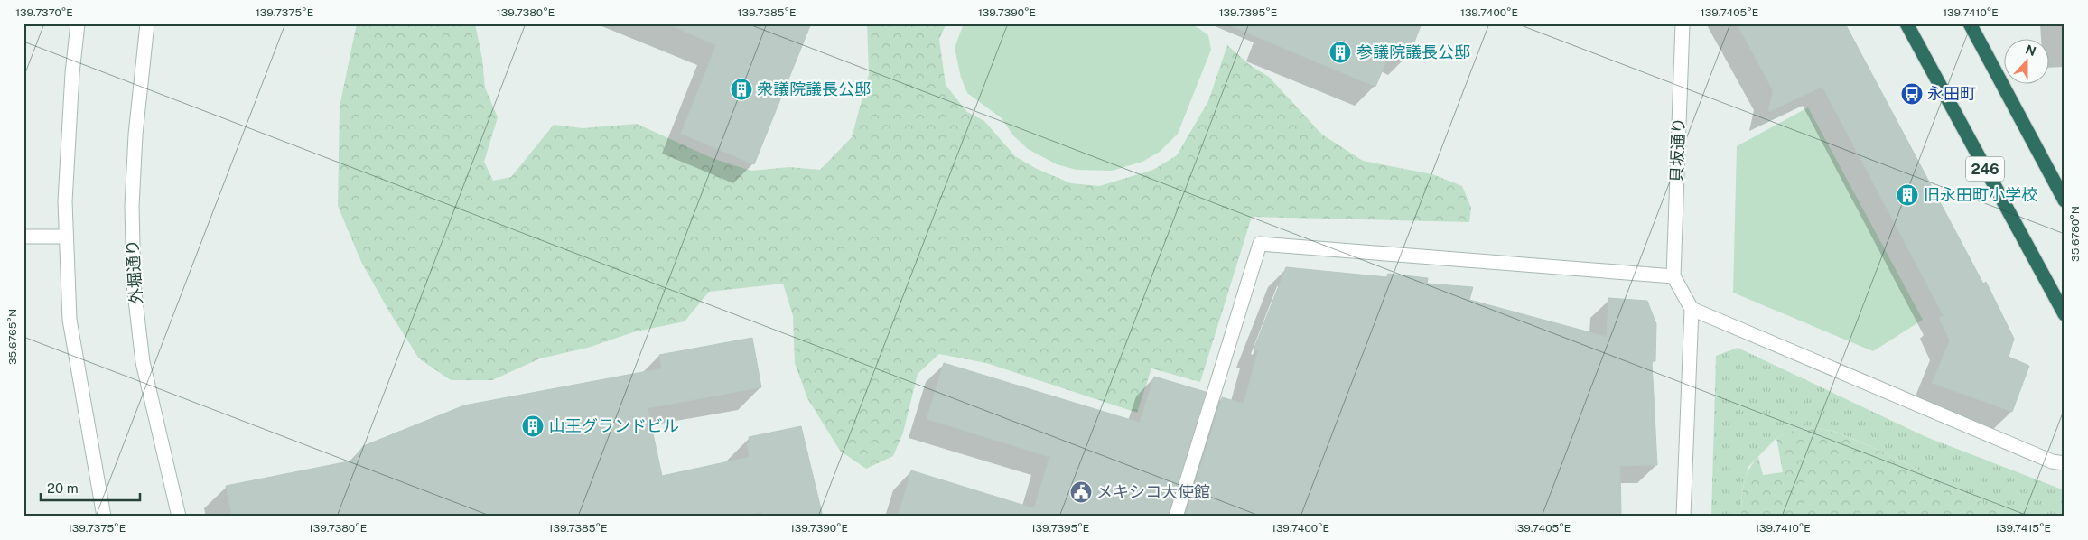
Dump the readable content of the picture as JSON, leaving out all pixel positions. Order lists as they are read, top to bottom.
{
  "streets": {
    "highway": ["246"],
    "street": ["貝坂通り", "外堀通り"]
  },
  "places": {
    "building": [
      "参議院議長公邸",
      "衆議院議長公邸",
      "旧永田町小学校",
      "山王グランドビル"
    ],
    "bus stop": ["永田町"],
    "public building": ["メキシコ大使館"]
  },
  "scale_bar": "20 m",
  "north": "top",
  "coordinates": [
    "139.7370°E",
    "139.7375°E",
    "139.7380°E",
    "139.7385°E",
    "139.7390°E",
    "139.7395°E",
    "139.7400°E",
    "139.7405°E",
    "139.7410°E",
    "35.6780°N",
    "35.6765°N",
    "139.7415°E"
  ]
}
